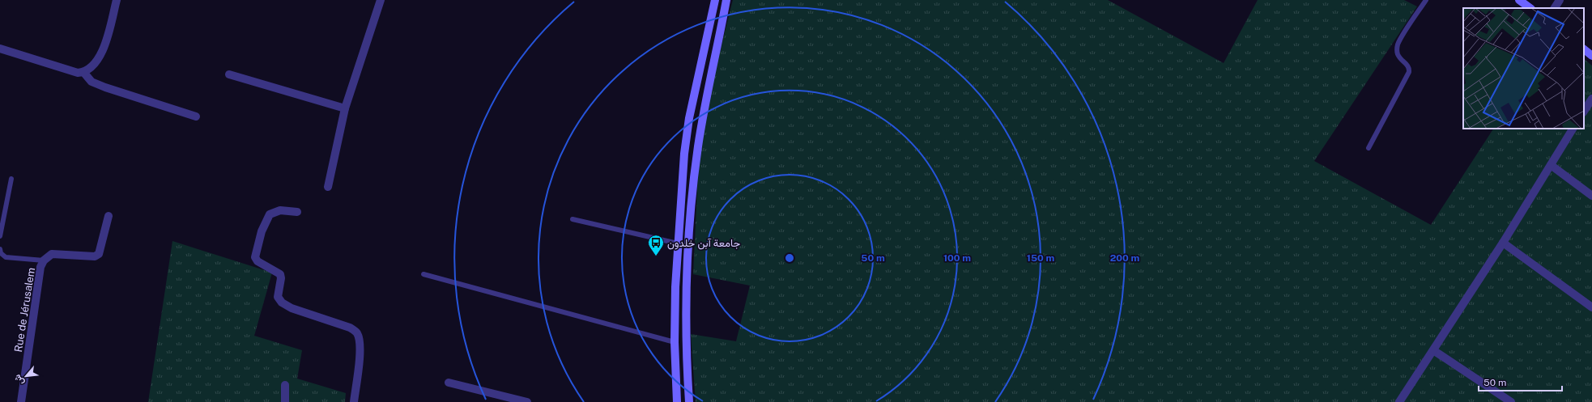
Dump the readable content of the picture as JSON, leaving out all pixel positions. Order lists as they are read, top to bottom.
{
  "streets": {
    "street": ["Rue de Jérusalem"]
  },
  "places": {
    "bus stop": ["جامعة آبن خلدون"]
  },
  "scale_bar": "50 m",
  "north": "bottom left",
  "rings": [
    "50 m",
    "100 m",
    "150 m",
    "200 m"
  ]
}
